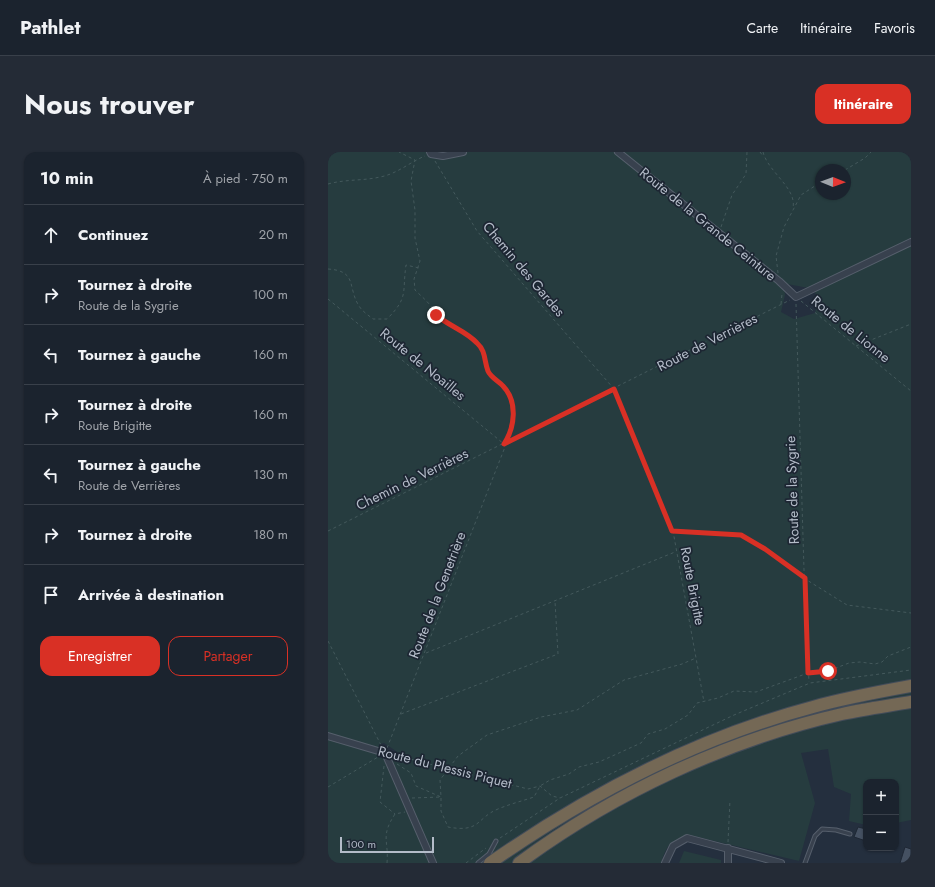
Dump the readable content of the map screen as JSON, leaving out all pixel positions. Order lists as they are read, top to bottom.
{
  "streets": {
    "street": ["Route de la Grande Ceinture", "Route du Plessis Piquet"],
    "path": [
      "Chemin des Gardes",
      "Route de Lionne",
      "Route de Verrières",
      "Route de Noailles",
      "Chemin de Verrières",
      "Route de la Sygrie",
      "Route Brigitte",
      "Route de la Genetrière"
    ]
  },
  "crossings": [
    ["Route de la Grande Ceinture", "Route de Lionne"],
    ["Route de la Grande Ceinture", "Route de Verrières"],
    ["Route de la Grande Ceinture", "Route de la Sygrie"],
    ["Chemin des Gardes", "Route de Verrières"],
    ["Chemin des Gardes", "Route Brigitte"],
    ["Route de Lionne", "Route de Verrières"],
    ["Route de Lionne", "Route de la Sygrie"],
    ["Route de Verrières", "Route de Noailles"],
    ["Route de Verrières", "Chemin de Verrières"],
    ["Route de Verrières", "Route de la Sygrie"],
    ["Route de Verrières", "Route Brigitte"],
    ["Route de Verrières", "Route de la Genetrière"],
    ["Route de Noailles", "Chemin de Verrières"],
    ["Route de Noailles", "Route de la Genetrière"],
    ["Chemin de Verrières", "Route de la Genetrière"],
    ["Route de la Genetrière", "Route du Plessis Piquet"]
  ],
  "scale_bar": "100 m",
  "north": "right",
  "page": {
    "header": "Pathlet",
    "nav": ["Carte", "Itinéraire", "Favoris"],
    "title": "Nous trouver",
    "buttons": [
      "Itinéraire",
      ["Enregistrer", "Partager"]
    ],
    "heading": ["10 min", "À pied · 750 m"],
    "list": [
      ["Continuez", "20 m"],
      ["Tournez à droite", "Route de la Sygrie", "100 m"],
      ["Tournez à gauche", "160 m"],
      ["Tournez à droite", "Route Brigitte", "160 m"],
      ["Tournez à gauche", "Route de Verrières", "130 m"],
      ["Tournez à droite", "180 m"],
      "Arrivée à destination"
    ],
    "map_buttons": ["+", "−"],
    "scale": "100 m"
  }
}
